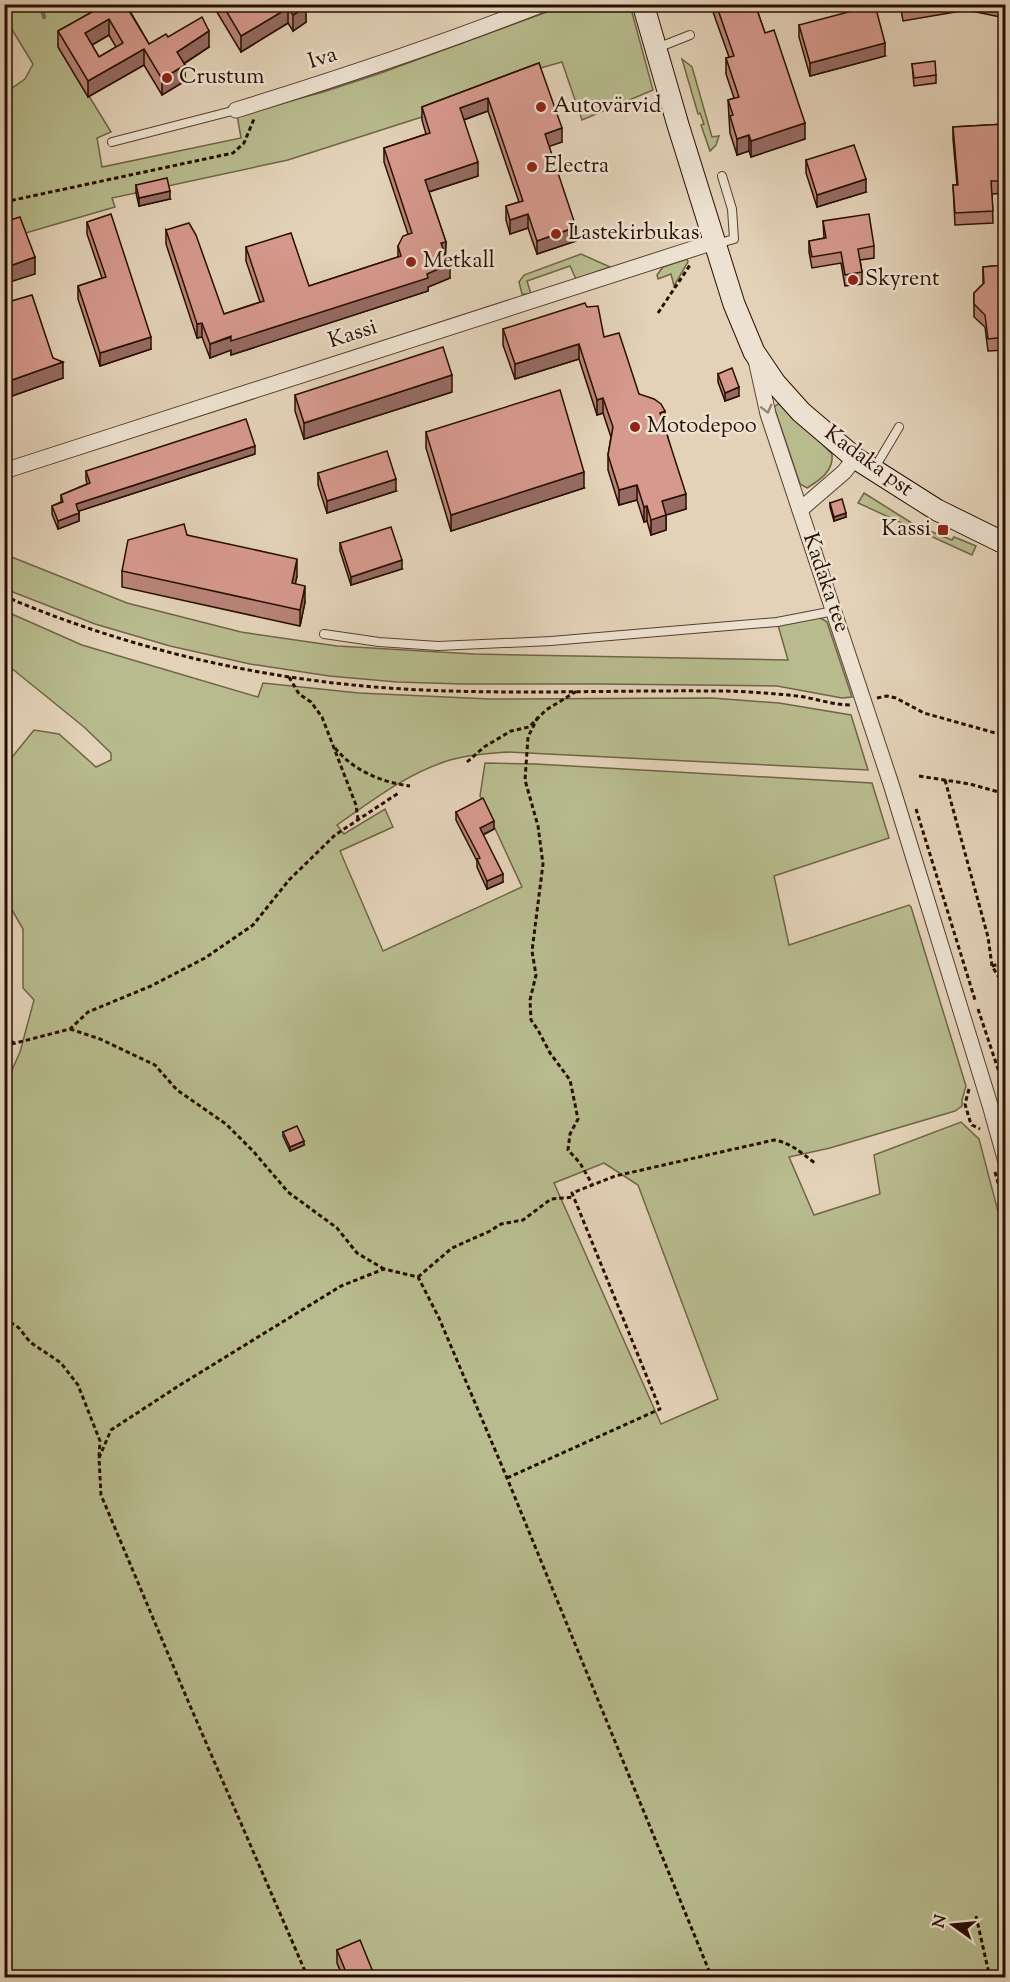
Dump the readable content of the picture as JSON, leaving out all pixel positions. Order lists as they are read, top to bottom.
{
  "streets": {
    "main road": ["Kadaka pst", "Kadaka tee"],
    "street": ["Iva", "Kassi"]
  },
  "crossings": [
    ["Kassi", "Kadaka tee"],
    ["Kadaka pst", "Kadaka tee"]
  ],
  "places": {
    "other": [
      "Crustum",
      "Autovärvid",
      "Electra",
      "Lastekirbukas",
      "Metkall",
      "Skyrent",
      "Motodepoo"
    ],
    "transit": ["Kassi"]
  },
  "north": "left"
}
